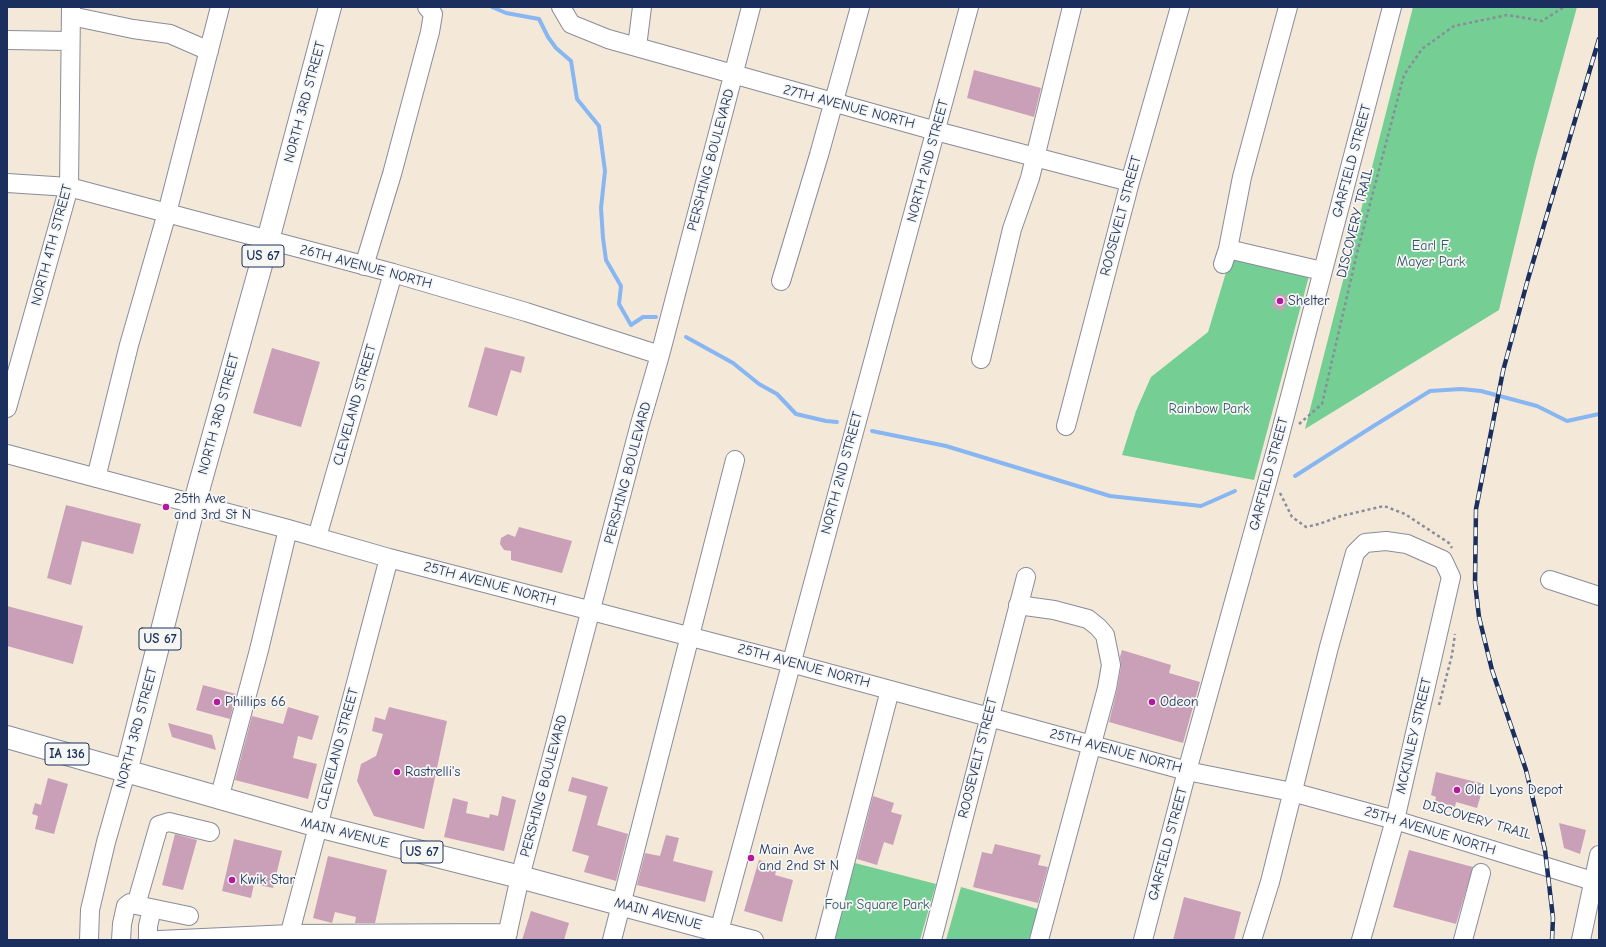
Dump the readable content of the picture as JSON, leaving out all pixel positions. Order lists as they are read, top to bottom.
{
  "streets": {
    "main road": [
      "NORTH 3RD STREET",
      "US 67",
      "IA 136",
      "MAIN AVENUE"
    ],
    "street": [
      "27TH AVENUE NORTH",
      "PERSHING BOULEVARD",
      "NORTH 2ND STREET",
      "GARFIELD STREET",
      "ROOSEVELT STREET",
      "NORTH 4TH STREET",
      "26TH AVENUE NORTH",
      "CLEVELAND STREET",
      "25TH AVENUE NORTH",
      "MCKINLEY STREET"
    ],
    "path": ["DISCOVERY TRAIL"]
  },
  "crossings": [
    ["NORTH 3RD STREET", "26TH AVENUE NORTH"],
    ["NORTH 3RD STREET", "25TH AVENUE NORTH"],
    ["NORTH 3RD STREET", "MAIN AVENUE"],
    ["27TH AVENUE NORTH", "PERSHING BOULEVARD"],
    ["27TH AVENUE NORTH", "NORTH 2ND STREET"],
    ["27TH AVENUE NORTH", "ROOSEVELT STREET"],
    ["PERSHING BOULEVARD", "26TH AVENUE NORTH"],
    ["PERSHING BOULEVARD", "25TH AVENUE NORTH"],
    ["PERSHING BOULEVARD", "MAIN AVENUE"],
    ["NORTH 2ND STREET", "25TH AVENUE NORTH"],
    ["NORTH 2ND STREET", "MAIN AVENUE"],
    ["GARFIELD STREET", "25TH AVENUE NORTH"],
    ["ROOSEVELT STREET", "25TH AVENUE NORTH"],
    ["NORTH 4TH STREET", "26TH AVENUE NORTH"],
    ["26TH AVENUE NORTH", "CLEVELAND STREET"],
    ["CLEVELAND STREET", "25TH AVENUE NORTH"],
    ["CLEVELAND STREET", "MAIN AVENUE"],
    ["25TH AVENUE NORTH", "MCKINLEY STREET"]
  ],
  "parks": ["Earl F. Mayer Park", "Rainbow Park", "Four Square Park"],
  "places": [
    "Shelter",
    "25th Ave and 3rd St N",
    "Phillips 66",
    "Odeon",
    "Rastrelli's",
    "Old Lyons Depot",
    "Main Ave and 2nd St N",
    "Kwik Star"
  ]
}
